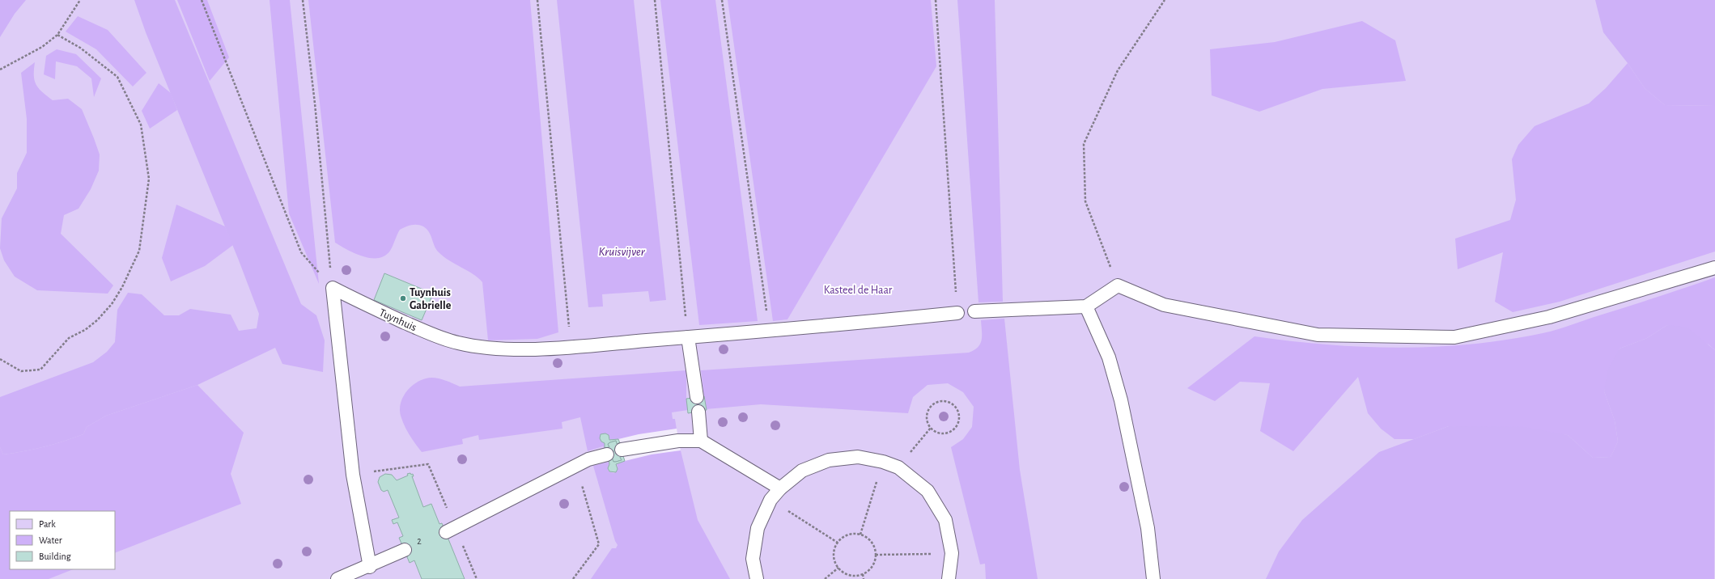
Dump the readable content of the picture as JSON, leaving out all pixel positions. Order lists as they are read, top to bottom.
{
  "streets": {
    "lane": ["Tuynhuis"]
  },
  "water": ["Kruisvijver"],
  "parks": ["Kasteel de Haar"],
  "places": ["Tuynhuis Gabrielle"],
  "house_numbers": ["2"],
  "legend": ["Park", "Water", "Building"]
}
